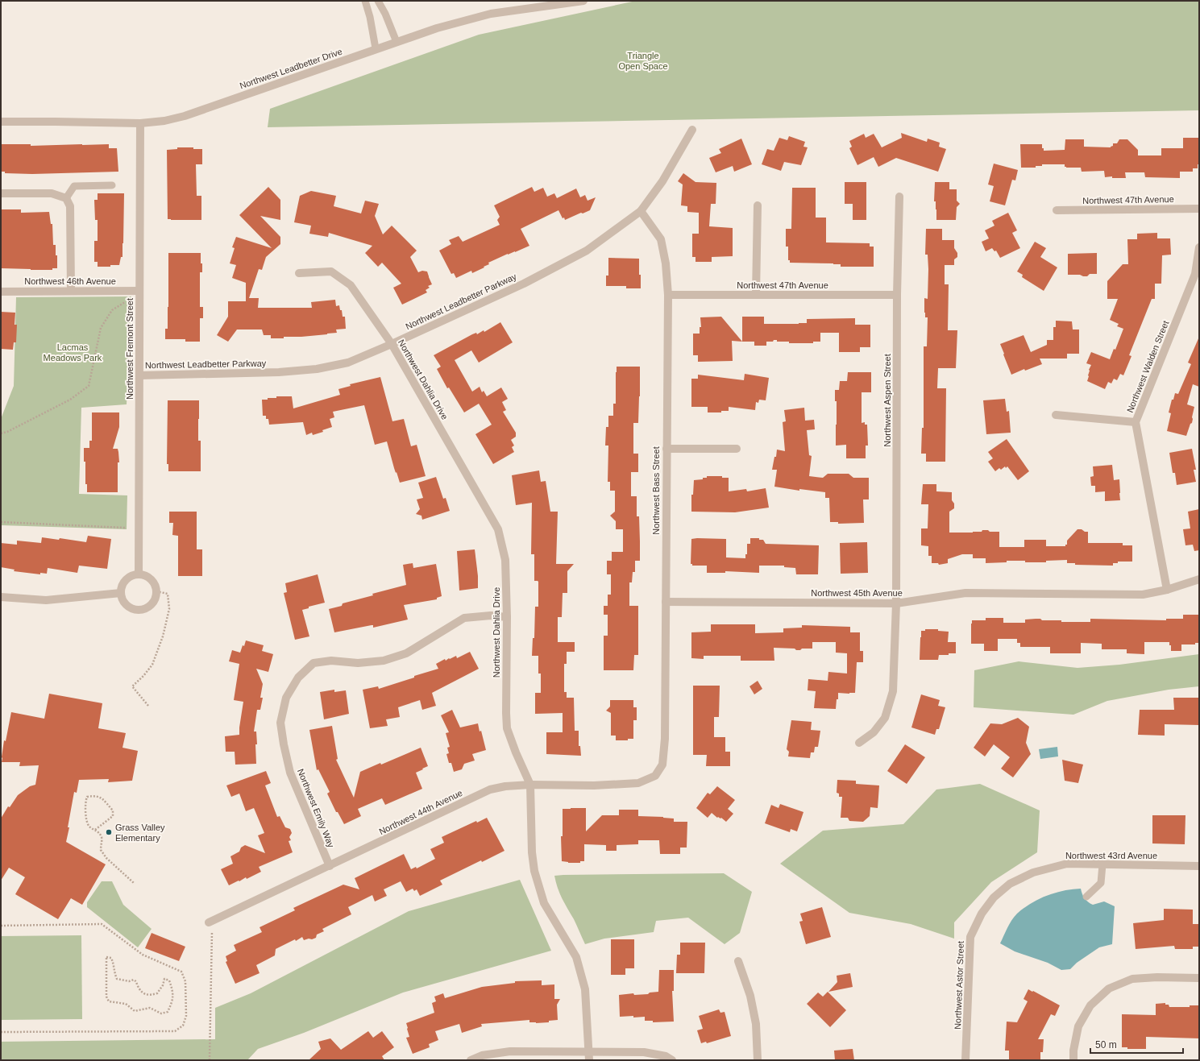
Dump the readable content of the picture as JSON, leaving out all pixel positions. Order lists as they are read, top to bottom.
{
  "streets": {
    "street": [
      "Northwest Leadbetter Drive",
      "Northwest 47th Avenue",
      "Northwest 46th Avenue",
      "Northwest Leadbetter Parkway",
      "Northwest Fremont Street",
      "Northwest Walden Street",
      "Northwest Dahlia Drive",
      "Northwest Aspen Street",
      "Northwest Bass Street",
      "Northwest 45th Avenue",
      "Northwest Emily Way",
      "Northwest 44th Avenue",
      "Northwest 43rd Avenue",
      "Northwest Astor Street"
    ]
  },
  "crossings": [
    ["Northwest Leadbetter Drive", "Northwest Fremont Street"],
    ["Northwest 47th Avenue", "Northwest Aspen Street"],
    ["Northwest 47th Avenue", "Northwest Bass Street"],
    ["Northwest 46th Avenue", "Northwest Fremont Street"],
    ["Northwest Leadbetter Parkway", "Northwest Fremont Street"],
    ["Northwest Leadbetter Parkway", "Northwest Dahlia Drive"],
    ["Northwest Leadbetter Parkway", "Northwest Bass Street"],
    ["Northwest Walden Street", "Northwest 45th Avenue"],
    ["Northwest Dahlia Drive", "Northwest Emily Way"],
    ["Northwest Dahlia Drive", "Northwest 44th Avenue"],
    ["Northwest Aspen Street", "Northwest 45th Avenue"],
    ["Northwest Bass Street", "Northwest 45th Avenue"],
    ["Northwest Bass Street", "Northwest 44th Avenue"],
    ["Northwest Emily Way", "Northwest 44th Avenue"],
    ["Northwest 43rd Avenue", "Northwest Astor Street"]
  ],
  "parks": ["Triangle Open Space", "Lacmas Meadows Park"],
  "places": ["Grass Valley Elementary"],
  "scale_bar": "50 m"
}
